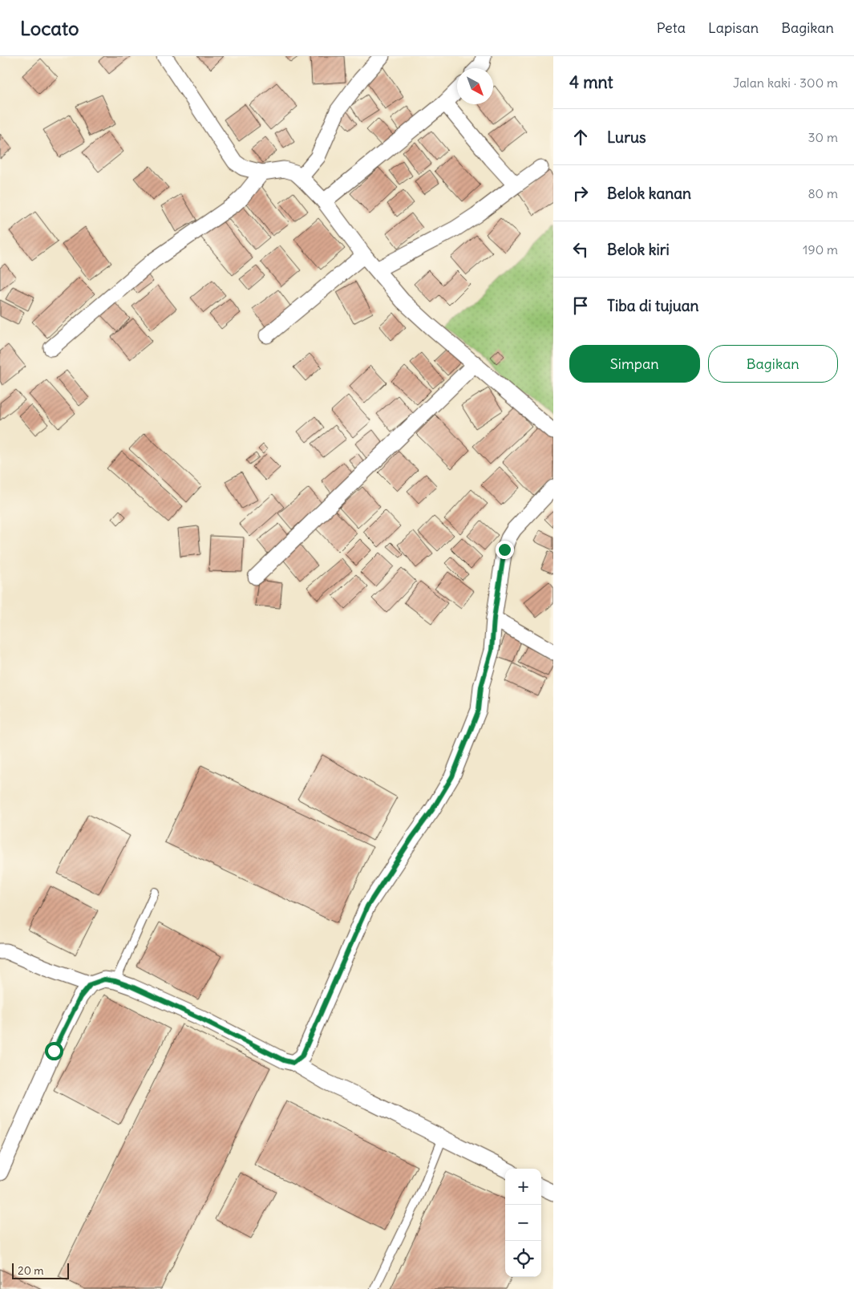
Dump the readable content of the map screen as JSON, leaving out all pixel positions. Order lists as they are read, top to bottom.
{
  "scale_bar": "20 m",
  "north": "bottom right",
  "page": {
    "header": "Locato",
    "nav": ["Peta", "Lapisan", "Bagikan"],
    "heading": ["4 mnt", "Jalan kaki · 300 m"],
    "list": [
      ["Lurus", "30 m"],
      ["Belok kanan", "80 m"],
      ["Belok kiri", "190 m"],
      "Tiba di tujuan"
    ],
    "buttons": ["Simpan", "Bagikan"],
    "map_buttons": ["+", "−"],
    "scale": "20 m"
  }
}
